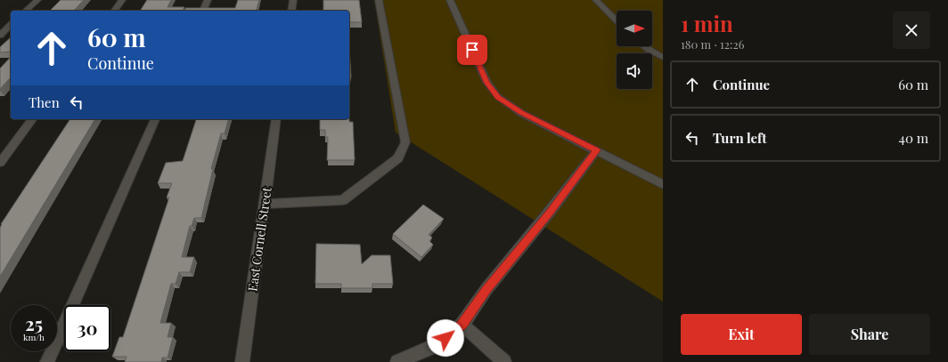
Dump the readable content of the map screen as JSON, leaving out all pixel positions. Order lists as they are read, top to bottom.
{
  "streets": {
    "street": ["East Cornell Street"]
  },
  "north": "right",
  "page": {
    "heading": ["1 min", "180 m · 12:26"],
    "turn": ["60 m", "Continue"],
    "list": [
      {
        "name": "Continue",
        "value": "60 m"
      },
      {
        "name": "Turn left",
        "value": "40 m"
      }
    ],
    "then": "Then",
    "speed": "25 km/h",
    "limit": "30",
    "buttons": ["Exit", "Share"]
  }
}
